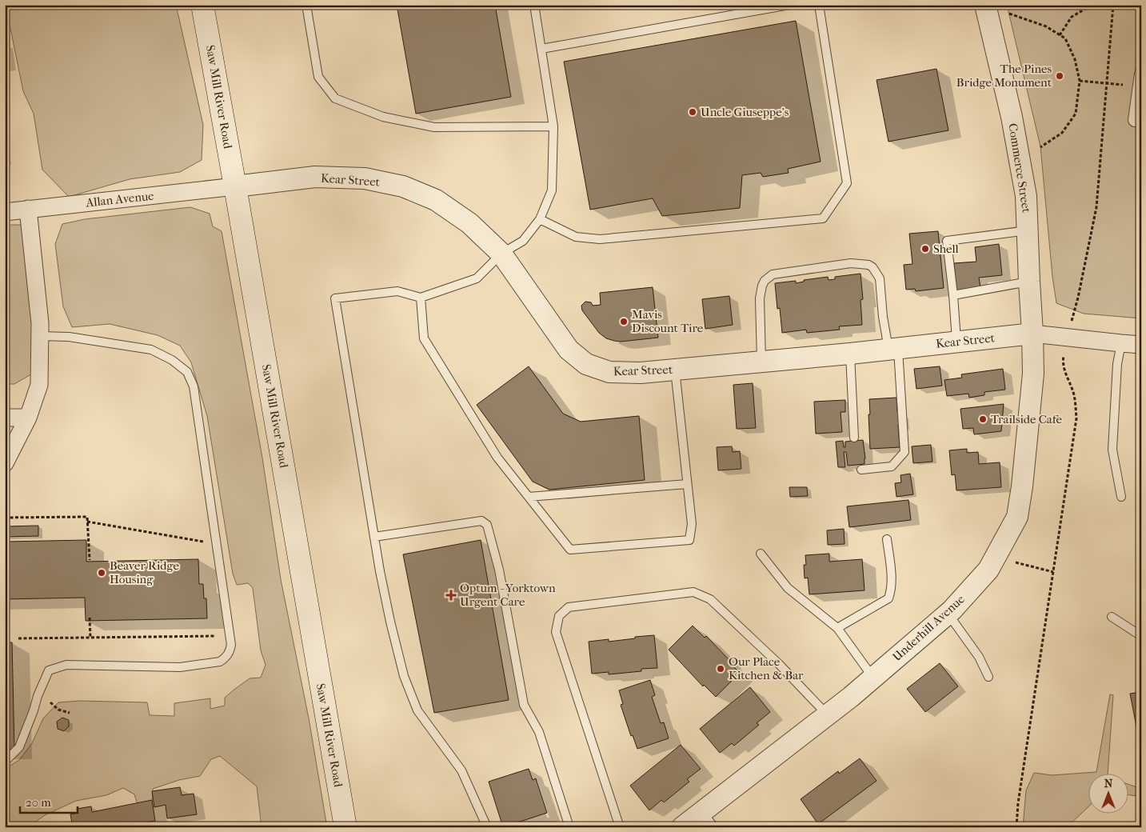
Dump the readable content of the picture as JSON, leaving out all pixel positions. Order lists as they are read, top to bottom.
{
  "streets": {
    "main road": ["Saw Mill River Road"],
    "street": [
      "Commerce Street",
      "Kear Street",
      "Allan Avenue",
      "Underhill Avenue"
    ]
  },
  "crossings": [
    ["Saw Mill River Road", "Kear Street"],
    ["Saw Mill River Road", "Allan Avenue"],
    ["Commerce Street", "Kear Street"],
    ["Commerce Street", "Underhill Avenue"],
    ["Kear Street", "Allan Avenue"],
    ["Kear Street", "Underhill Avenue"]
  ],
  "places": {
    "other": [
      "The Pines Bridge Monument",
      "Uncle Giuseppe's",
      "Shell",
      "Mavis Discount Tire",
      "Trailside Cafe",
      "Beaver Ridge Housing",
      "Our Place Kitchen & Bar"
    ],
    "health": ["Optum - Yorktown Urgent Care"]
  },
  "scale_bar": "20 m",
  "north": "top"
}
